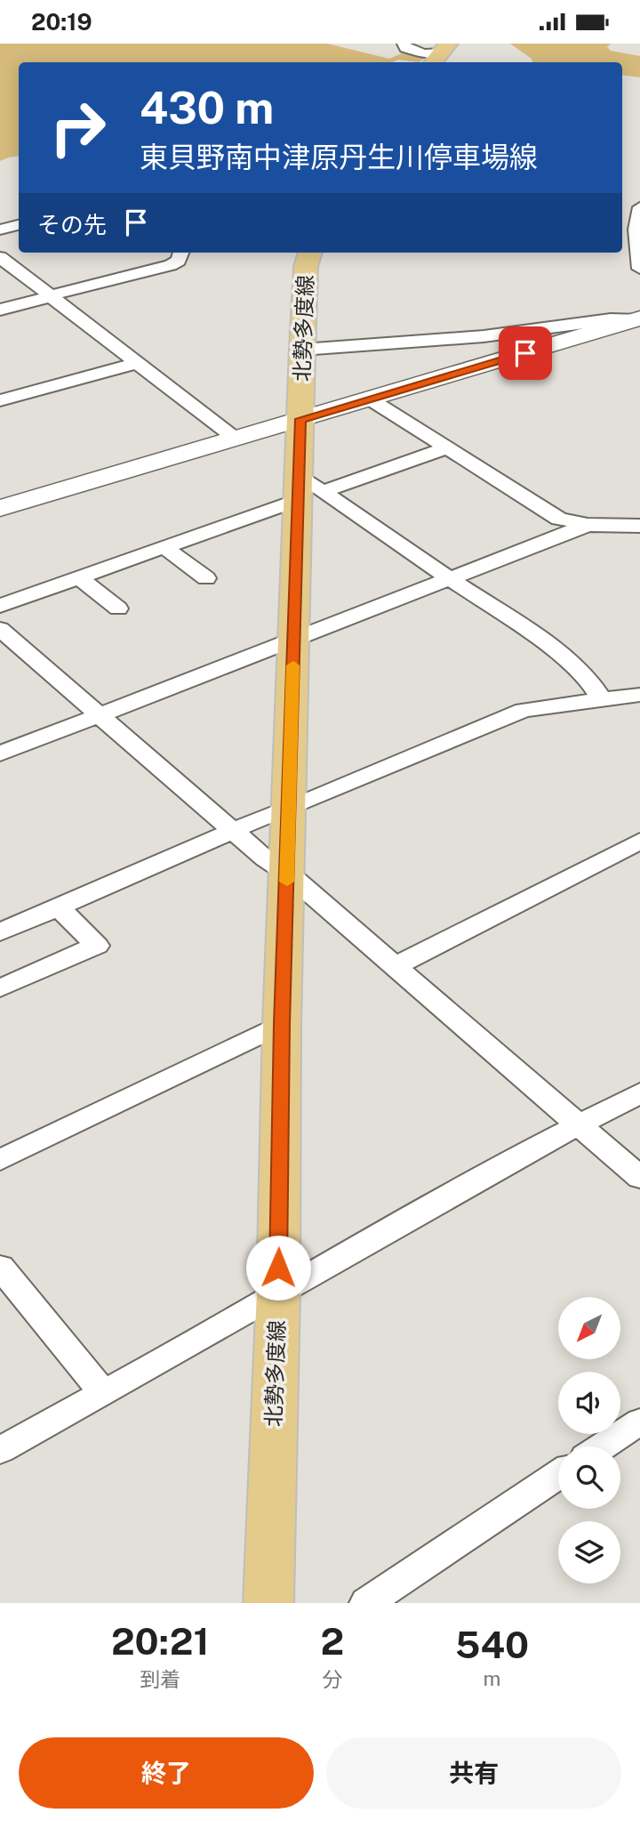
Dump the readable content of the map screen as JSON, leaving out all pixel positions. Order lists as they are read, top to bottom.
{
  "streets": {
    "main road": ["北勢多度線"]
  },
  "north": "bottom left",
  "page": {
    "status": "20:19",
    "turn": ["430 m", "東貝野南中津原丹生川停車場線"],
    "then": "その先",
    "eta": [
      "20:21",
      "到着",
      "2",
      "分",
      "540",
      "m"
    ],
    "buttons": ["終了", "共有"]
  }
}
